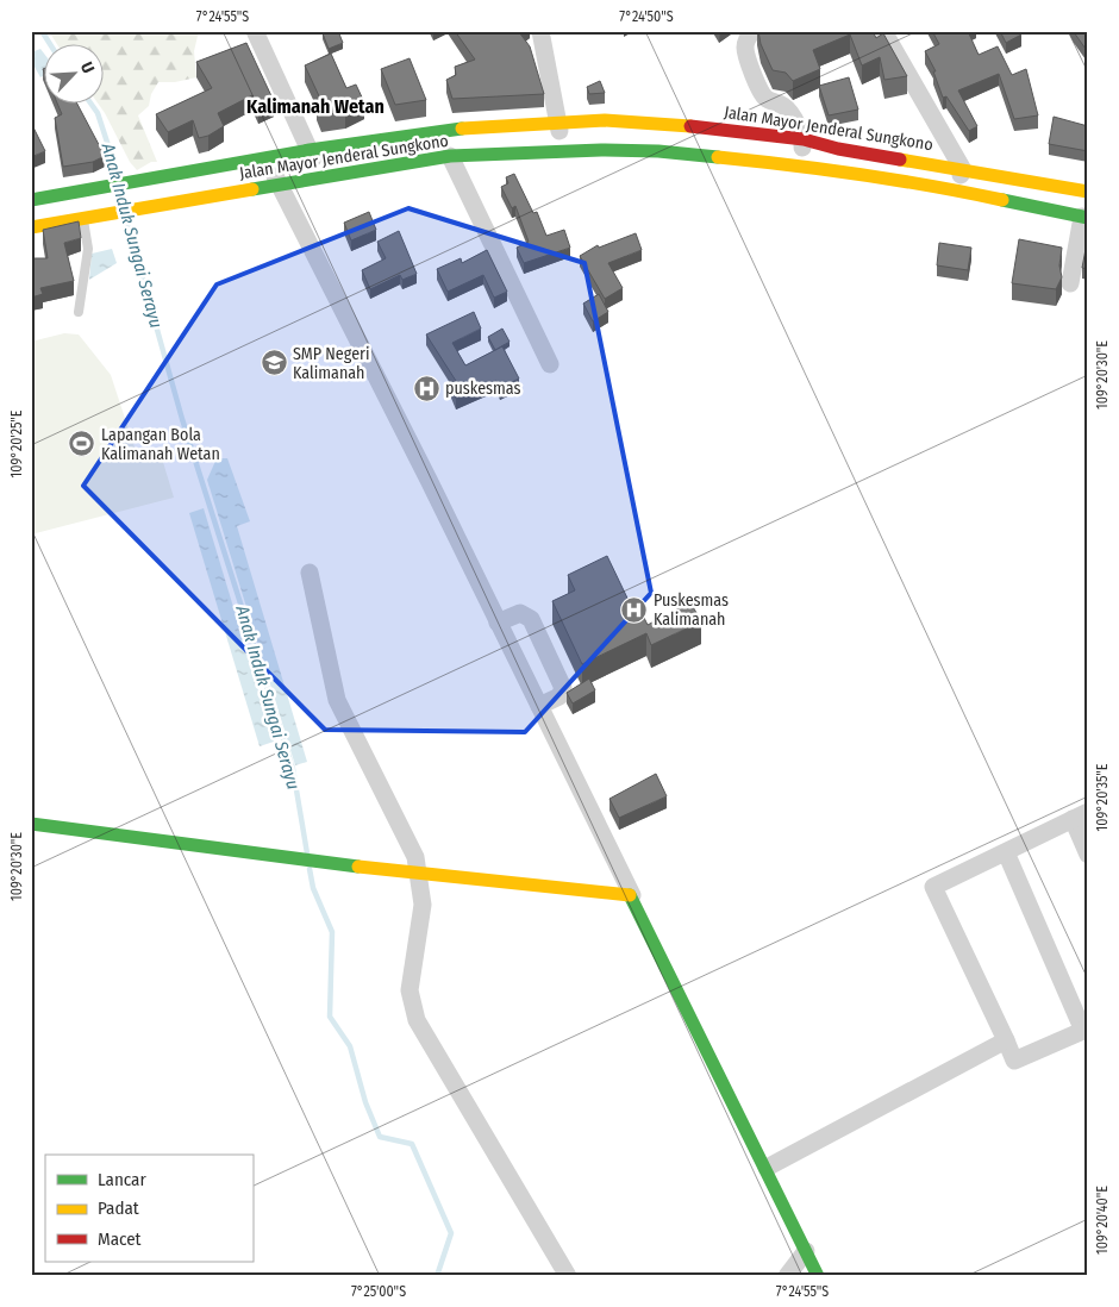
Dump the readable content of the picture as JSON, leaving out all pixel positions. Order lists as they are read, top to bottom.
{
  "streets": {
    "main road": ["Jalan Mayor Jenderal Sungkono"]
  },
  "districts": ["Kalimanah Wetan"],
  "water": ["Anak Induk Sungai Serayu"],
  "places": {
    "school or university": ["SMP Negeri Kalimanah"],
    "hospital": ["puskesmas", "Puskesmas Kalimanah"],
    "sports": ["Lapangan Bola Kalimanah Wetan"]
  },
  "legend": ["Lancar", "Padat", "Macet"],
  "north": "top right",
  "coordinates": [
    "7°24'55\"S",
    "7°24'50\"S",
    "109°20'30\"E",
    "109°20'25\"E",
    "109°20'35\"E",
    "109°20'40\"E",
    "7°25'00\"S"
  ]
}
